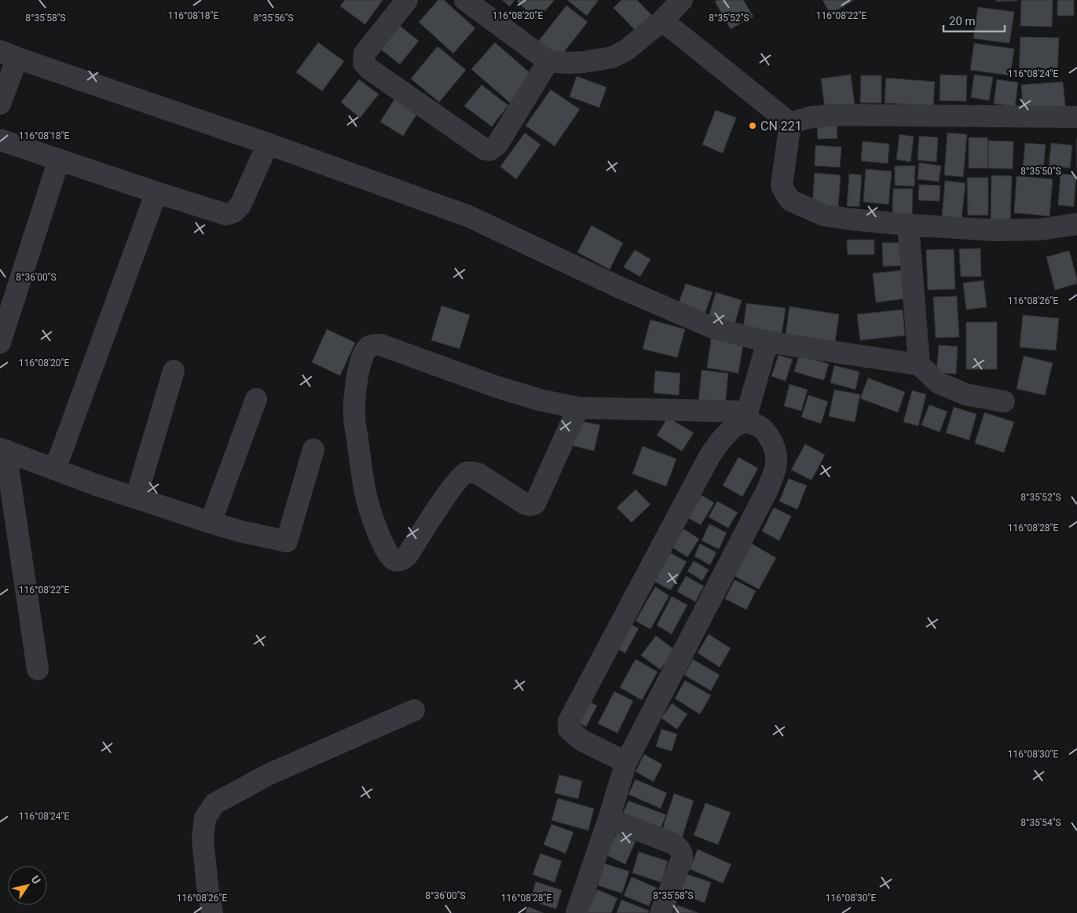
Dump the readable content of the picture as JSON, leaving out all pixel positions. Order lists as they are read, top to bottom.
{
  "places": ["CN 221"],
  "scale_bar": "20 m",
  "north": "top right",
  "coordinates": [
    "116°08'18\"E",
    "116°08'20\"E",
    "116°08'22\"E",
    "8°35'58\"S",
    "8°35'56\"S",
    "8°35'52\"S",
    "116°08'24\"E",
    "8°35'50\"S",
    "8°36'00\"S",
    "116°08'26\"E",
    "116°08'28\"E",
    "116°08'30\"E",
    "8°35'54\"S"
  ]
}
